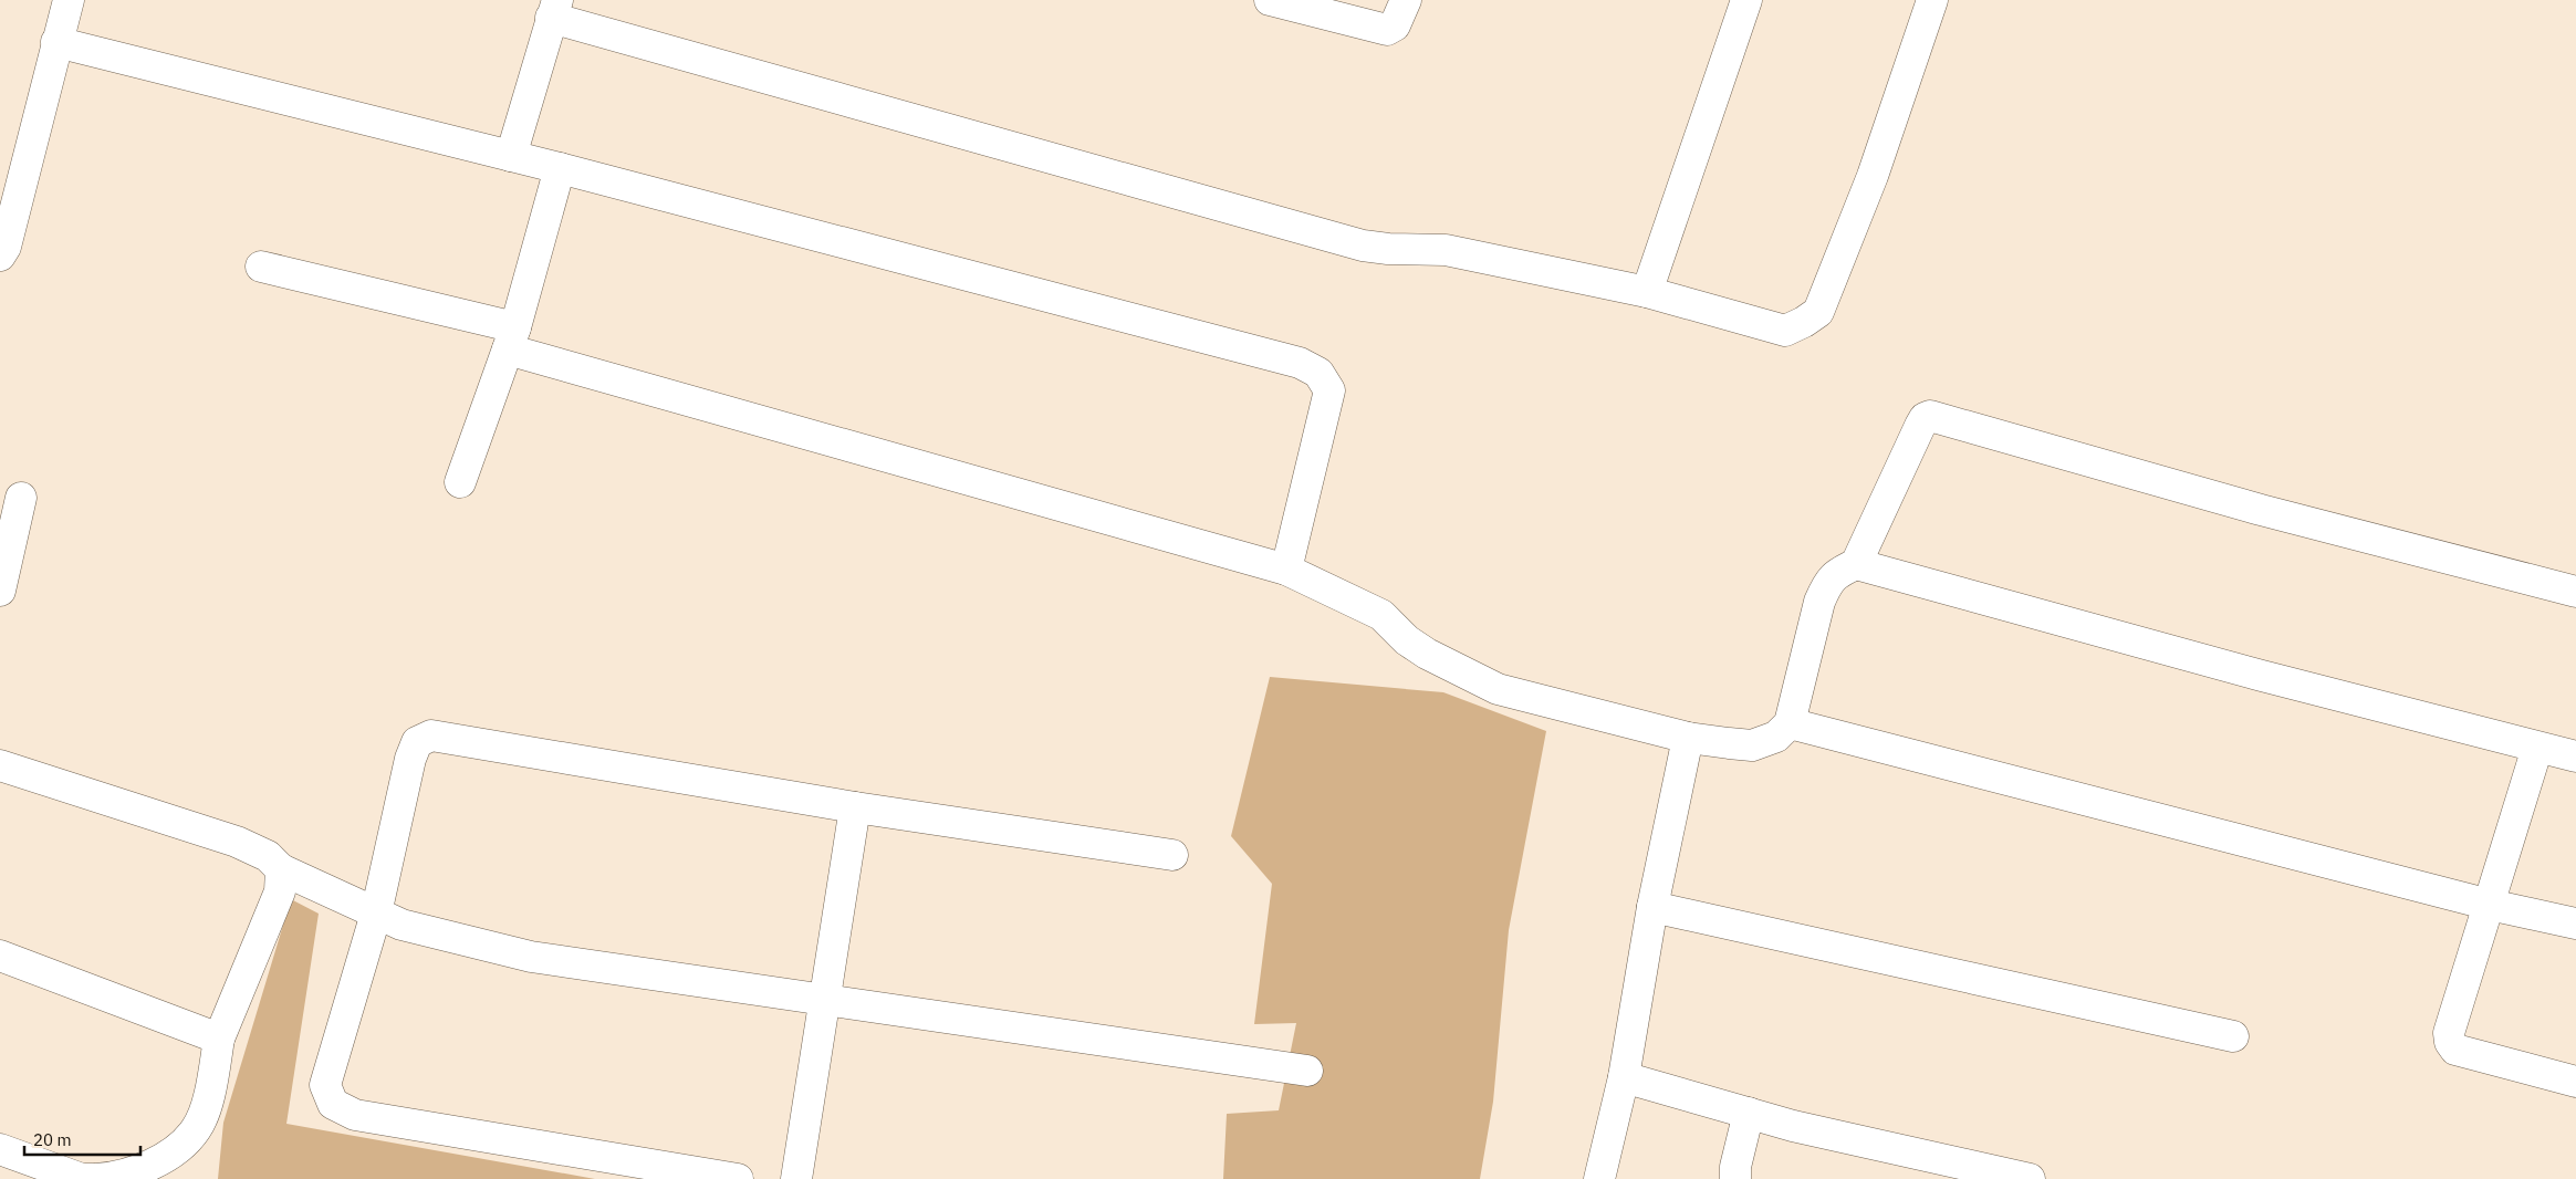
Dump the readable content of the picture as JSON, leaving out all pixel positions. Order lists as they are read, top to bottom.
{
  "scale_bar": "20 m"
}
